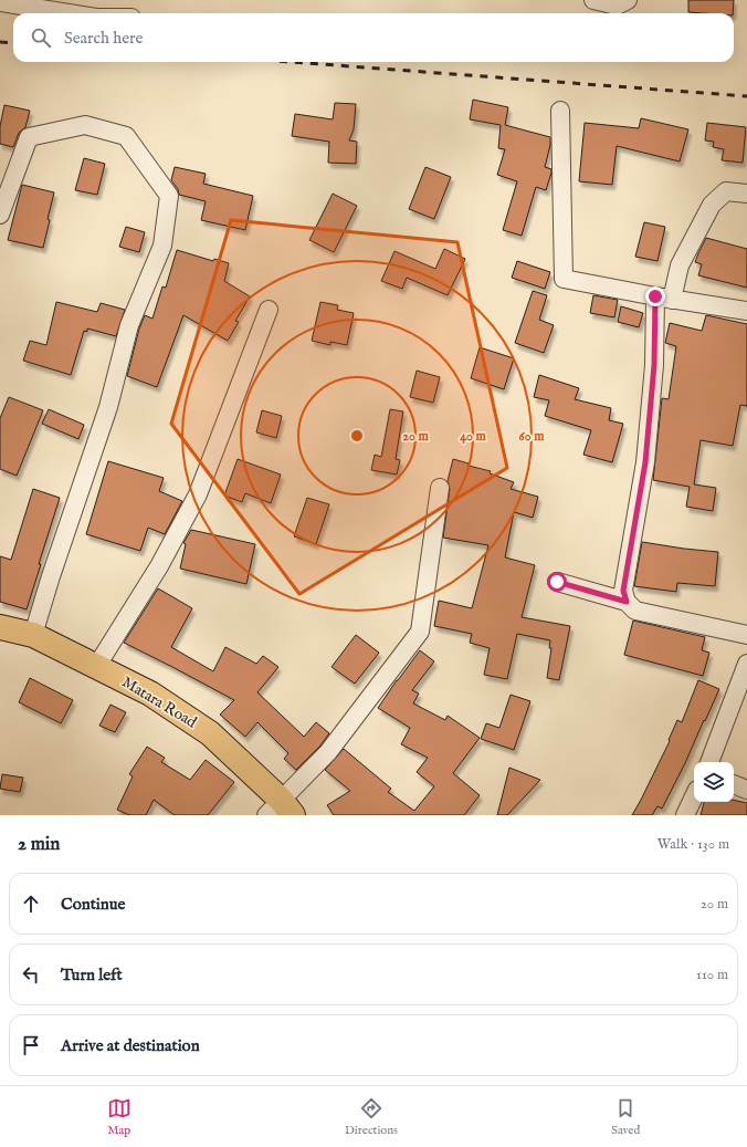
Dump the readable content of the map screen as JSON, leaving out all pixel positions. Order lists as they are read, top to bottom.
{
  "streets": {
    "highway": ["Matara Road"]
  },
  "page": {
    "search": "Search here",
    "heading": ["2 min", "Walk · 130 m"],
    "list": [
      ["Continue", "20 m"],
      ["Turn left", "110 m"],
      "Arrive at destination"
    ],
    "nav": ["Map", "Directions", "Saved"]
  },
  "rings": ["20 m", "40 m", "60 m"]
}
